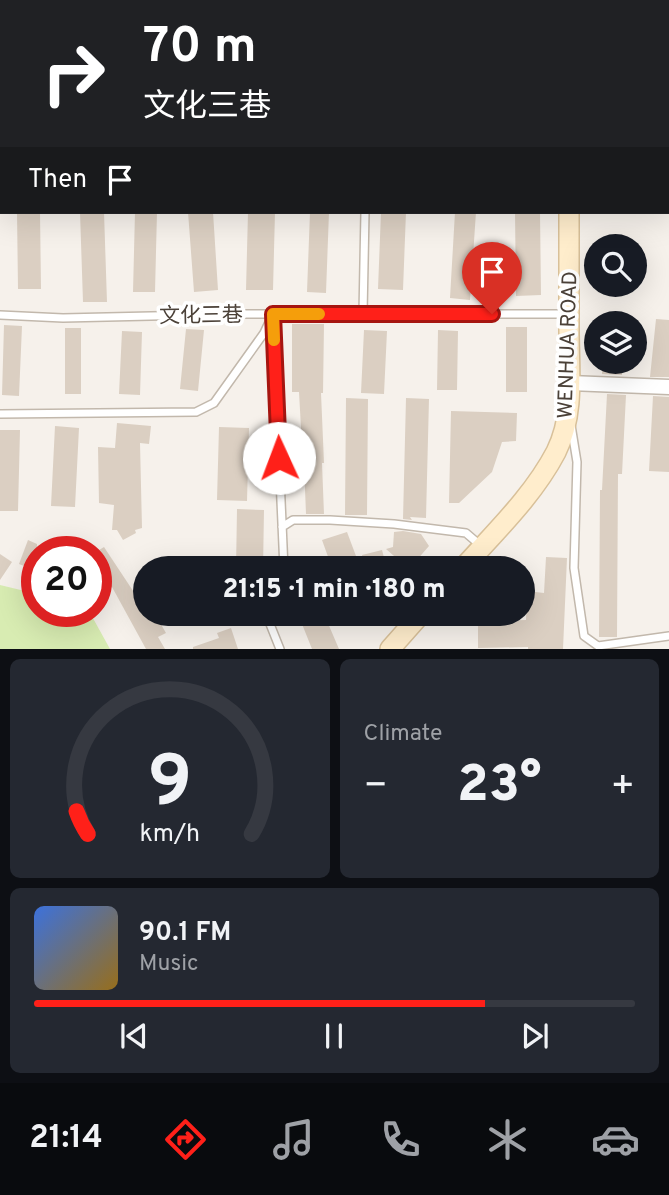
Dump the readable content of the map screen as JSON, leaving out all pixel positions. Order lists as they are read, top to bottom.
{
  "streets": {
    "main road": ["WENHUA ROAD"],
    "lane": ["文化三巷"]
  },
  "crossings": [
    ["文化三巷", "WENHUA ROAD"]
  ],
  "page": {
    "turn": ["70 m", "文化三巷"],
    "then": "Then",
    "limit": "20",
    "trip": "21:15 · 1 min · 180 m",
    "tile": "Climate",
    "heat": ["−", "23°", "+"],
    "song": ["90.1 FM", "Music"],
    "tabs": "21:14",
    "gauge": ["9", "km/h"]
  }
}
